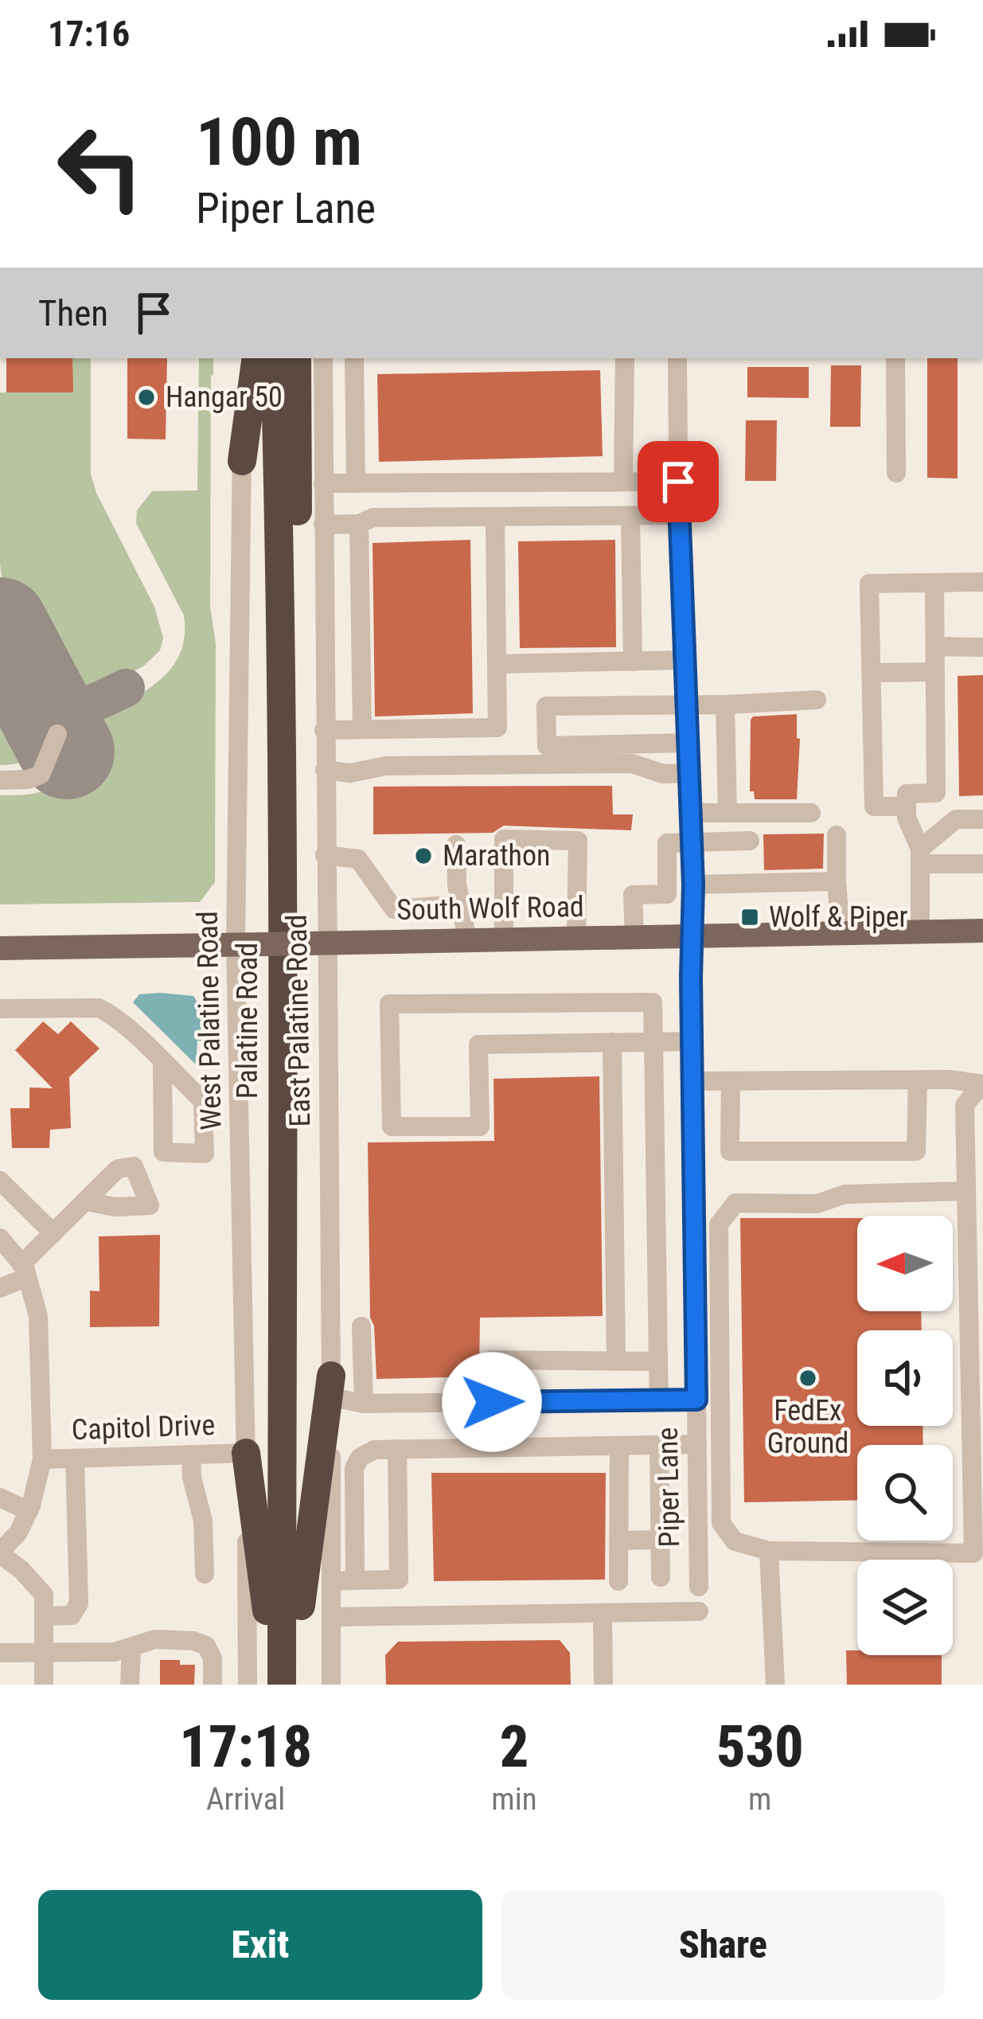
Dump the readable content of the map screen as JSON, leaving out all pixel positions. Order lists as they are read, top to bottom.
{
  "streets": {
    "highway": ["Palatine Road"],
    "main road": ["South Wolf Road"],
    "street": [
      "West Palatine Road",
      "East Palatine Road",
      "Capitol Drive",
      "Piper Lane"
    ]
  },
  "crossings": [
    ["South Wolf Road", "West Palatine Road"],
    ["South Wolf Road", "East Palatine Road"],
    ["South Wolf Road", "Piper Lane"],
    ["West Palatine Road", "Capitol Drive"]
  ],
  "places": {
    "other": ["Hangar 50", "Marathon", "FedEx Ground"],
    "transit": ["Wolf & Piper"]
  },
  "north": "left",
  "page": {
    "status": "17:16",
    "turn": ["100 m", "Piper Lane"],
    "then": "Then",
    "eta": [
      "17:18",
      "Arrival",
      "2",
      "min",
      "530",
      "m"
    ],
    "buttons": ["Exit", "Share"]
  }
}
